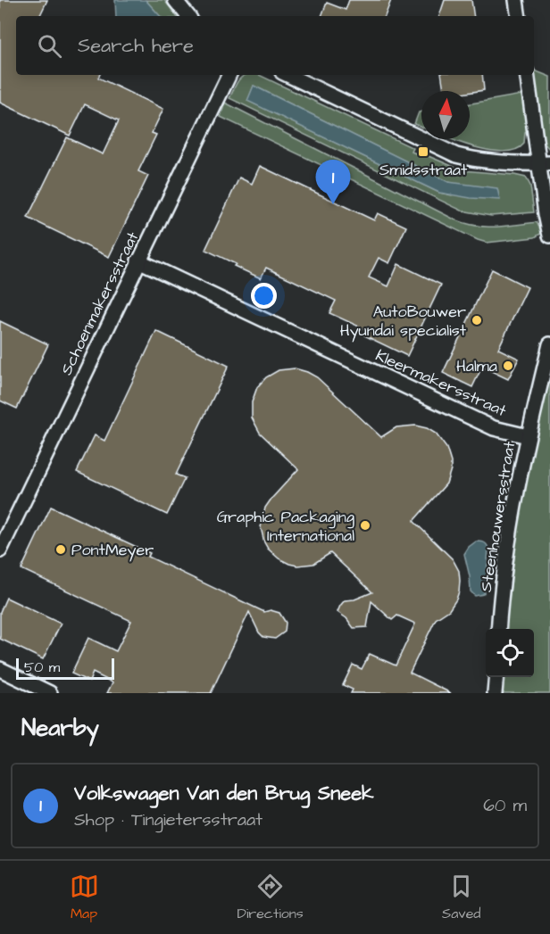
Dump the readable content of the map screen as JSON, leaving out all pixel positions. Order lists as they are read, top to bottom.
{
  "streets": {
    "street": ["Schoenmakersstraat", "Kleermakersstraat", "Steenhouwersstraat"]
  },
  "crossings": [
    ["Schoenmakersstraat", "Kleermakersstraat"],
    ["Kleermakersstraat", "Steenhouwersstraat"]
  ],
  "places": {
    "transit": ["Smidsstraat"],
    "other": [
      "AutoBouwer Hyundai specialist",
      "Halma",
      "Graphic Packaging International",
      "PontMeyer"
    ]
  },
  "scale_bar": "50 m",
  "north": "top",
  "page": {
    "search": "Search here",
    "pins": "1",
    "scale": "50 m",
    "heading": "Nearby",
    "list": [
      {
        "mark": "1",
        "name": "Volkswagen Van den Brug Sneek",
        "note": "Shop · Tingietersstraat",
        "value": "60 m"
      }
    ],
    "nav": ["Map", "Directions", "Saved"]
  }
}
